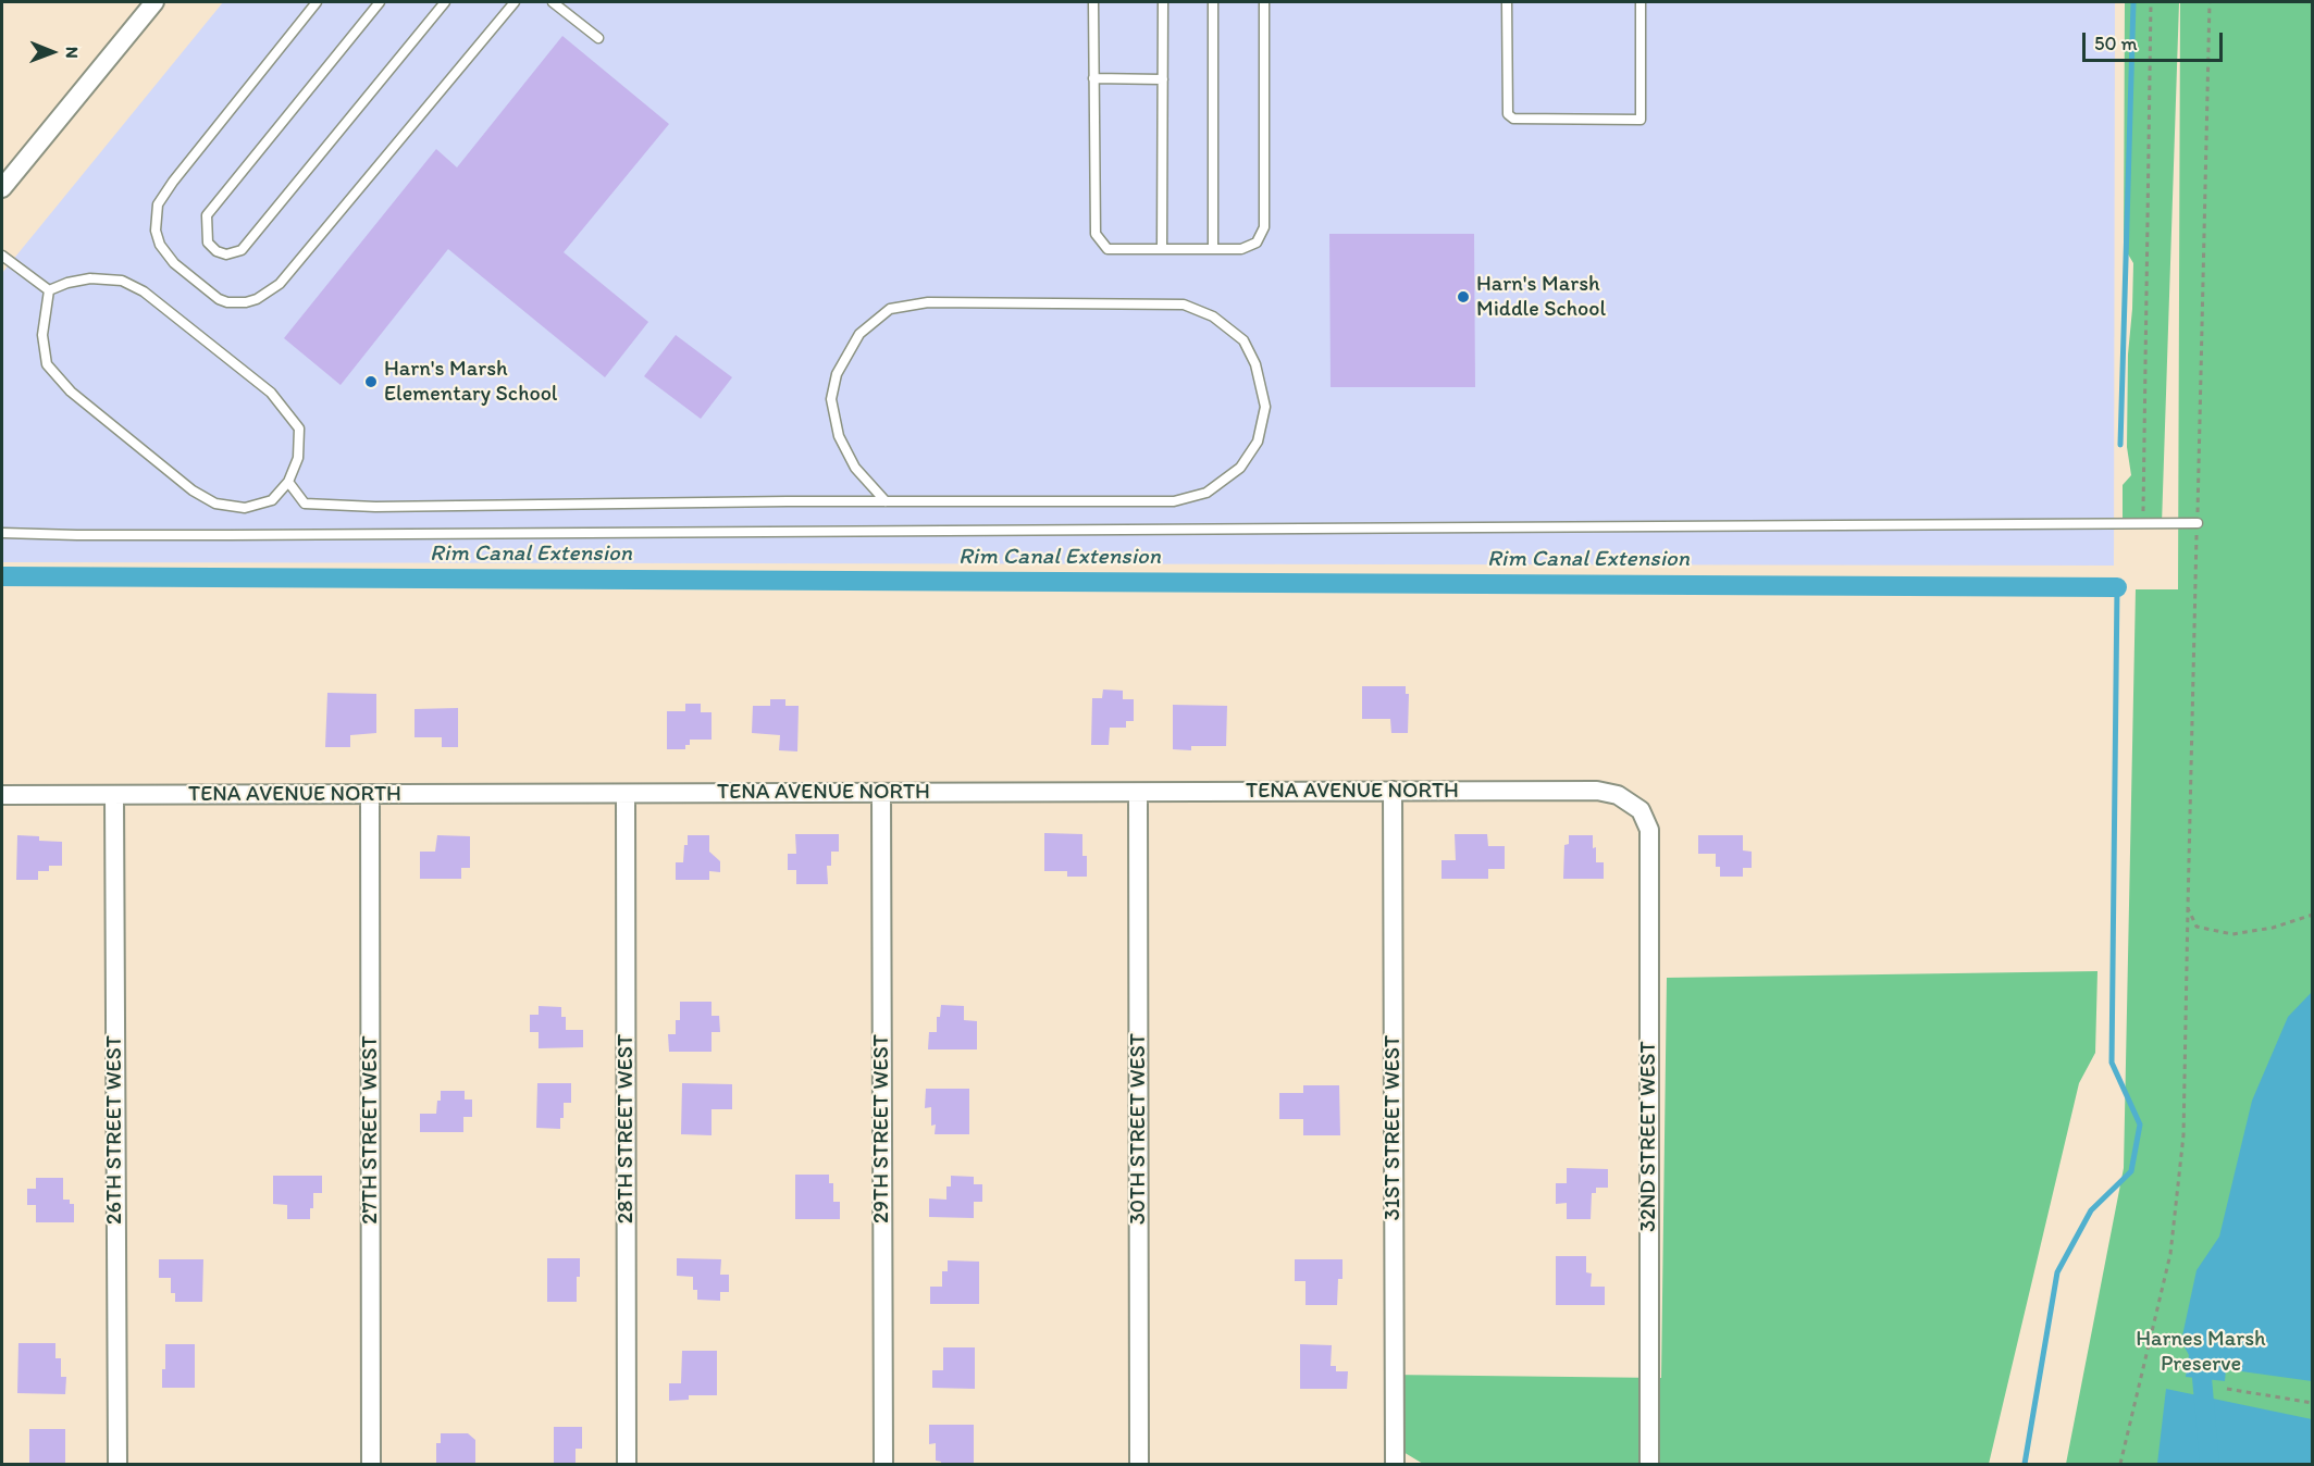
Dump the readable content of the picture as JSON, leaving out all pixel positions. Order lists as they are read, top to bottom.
{
  "streets": {
    "street": [
      "TENA AVENUE NORTH",
      "31ST STREET WEST",
      "28TH STREET WEST",
      "29TH STREET WEST",
      "30TH STREET WEST",
      "26TH STREET WEST",
      "27TH STREET WEST",
      "32ND STREET WEST"
    ]
  },
  "crossings": [
    ["TENA AVENUE NORTH", "31ST STREET WEST"],
    ["TENA AVENUE NORTH", "28TH STREET WEST"],
    ["TENA AVENUE NORTH", "29TH STREET WEST"],
    ["TENA AVENUE NORTH", "30TH STREET WEST"],
    ["TENA AVENUE NORTH", "26TH STREET WEST"],
    ["TENA AVENUE NORTH", "27TH STREET WEST"],
    ["TENA AVENUE NORTH", "32ND STREET WEST"]
  ],
  "water": ["Rim Canal Extension"],
  "parks": ["Harnes Marsh Preserve"],
  "places": ["Harn's Marsh Middle School", "Harn's Marsh Elementary School"],
  "scale_bar": "50 m",
  "north": "right"
}
